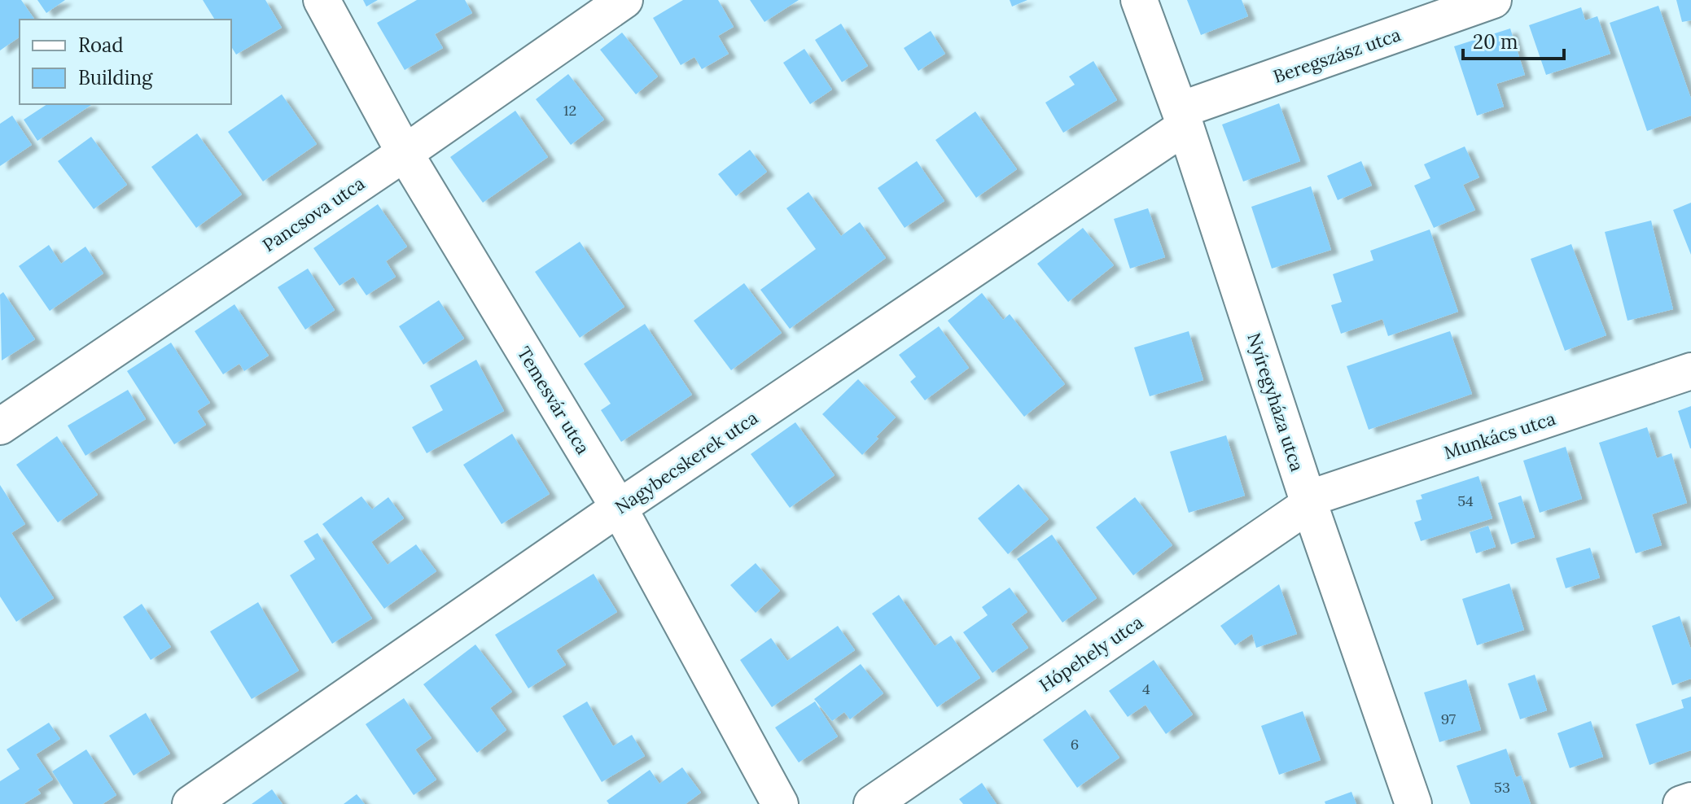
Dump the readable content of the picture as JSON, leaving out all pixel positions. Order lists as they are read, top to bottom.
{
  "streets": {
    "street": [
      "Beregszász utca",
      "Pancsova utca",
      "Temesvár utca",
      "Nyíregyháza utca",
      "Munkács utca",
      "Nagybecskerek utca",
      "Hópehely utca"
    ]
  },
  "crossings": [
    ["Beregszász utca", "Nyíregyháza utca"],
    ["Beregszász utca", "Nagybecskerek utca"],
    ["Pancsova utca", "Temesvár utca"],
    ["Temesvár utca", "Nagybecskerek utca"],
    ["Nyíregyháza utca", "Munkács utca"],
    ["Nyíregyháza utca", "Nagybecskerek utca"],
    ["Nyíregyháza utca", "Hópehely utca"],
    ["Munkács utca", "Hópehely utca"]
  ],
  "house_numbers": [
    "12",
    "54",
    "4",
    "97",
    "6",
    "53"
  ],
  "legend": ["Road", "Building"],
  "scale_bar": "20 m"
}
